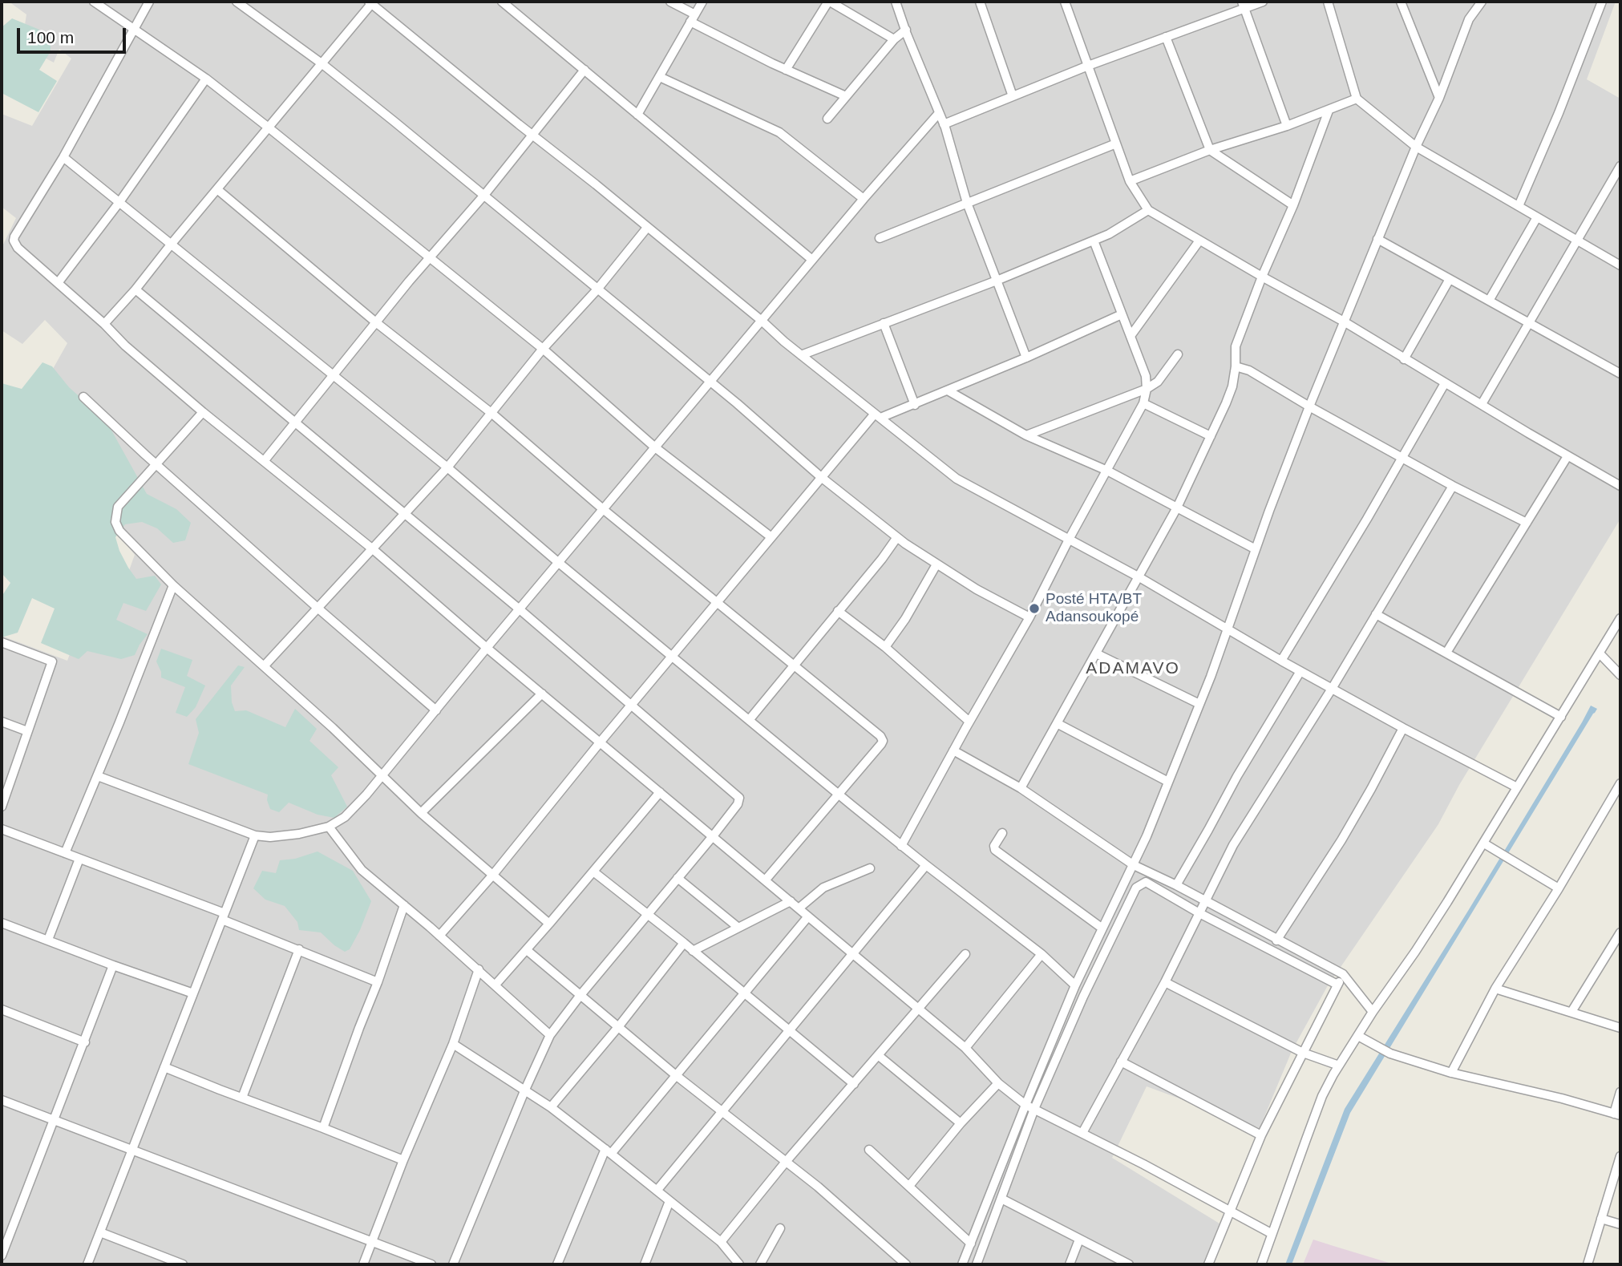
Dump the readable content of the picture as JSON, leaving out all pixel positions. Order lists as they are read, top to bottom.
{
  "districts": ["ADAMAVO"],
  "places": ["Posté HTA/BT Adansoukopé"],
  "scale_bar": "100 m"
}
